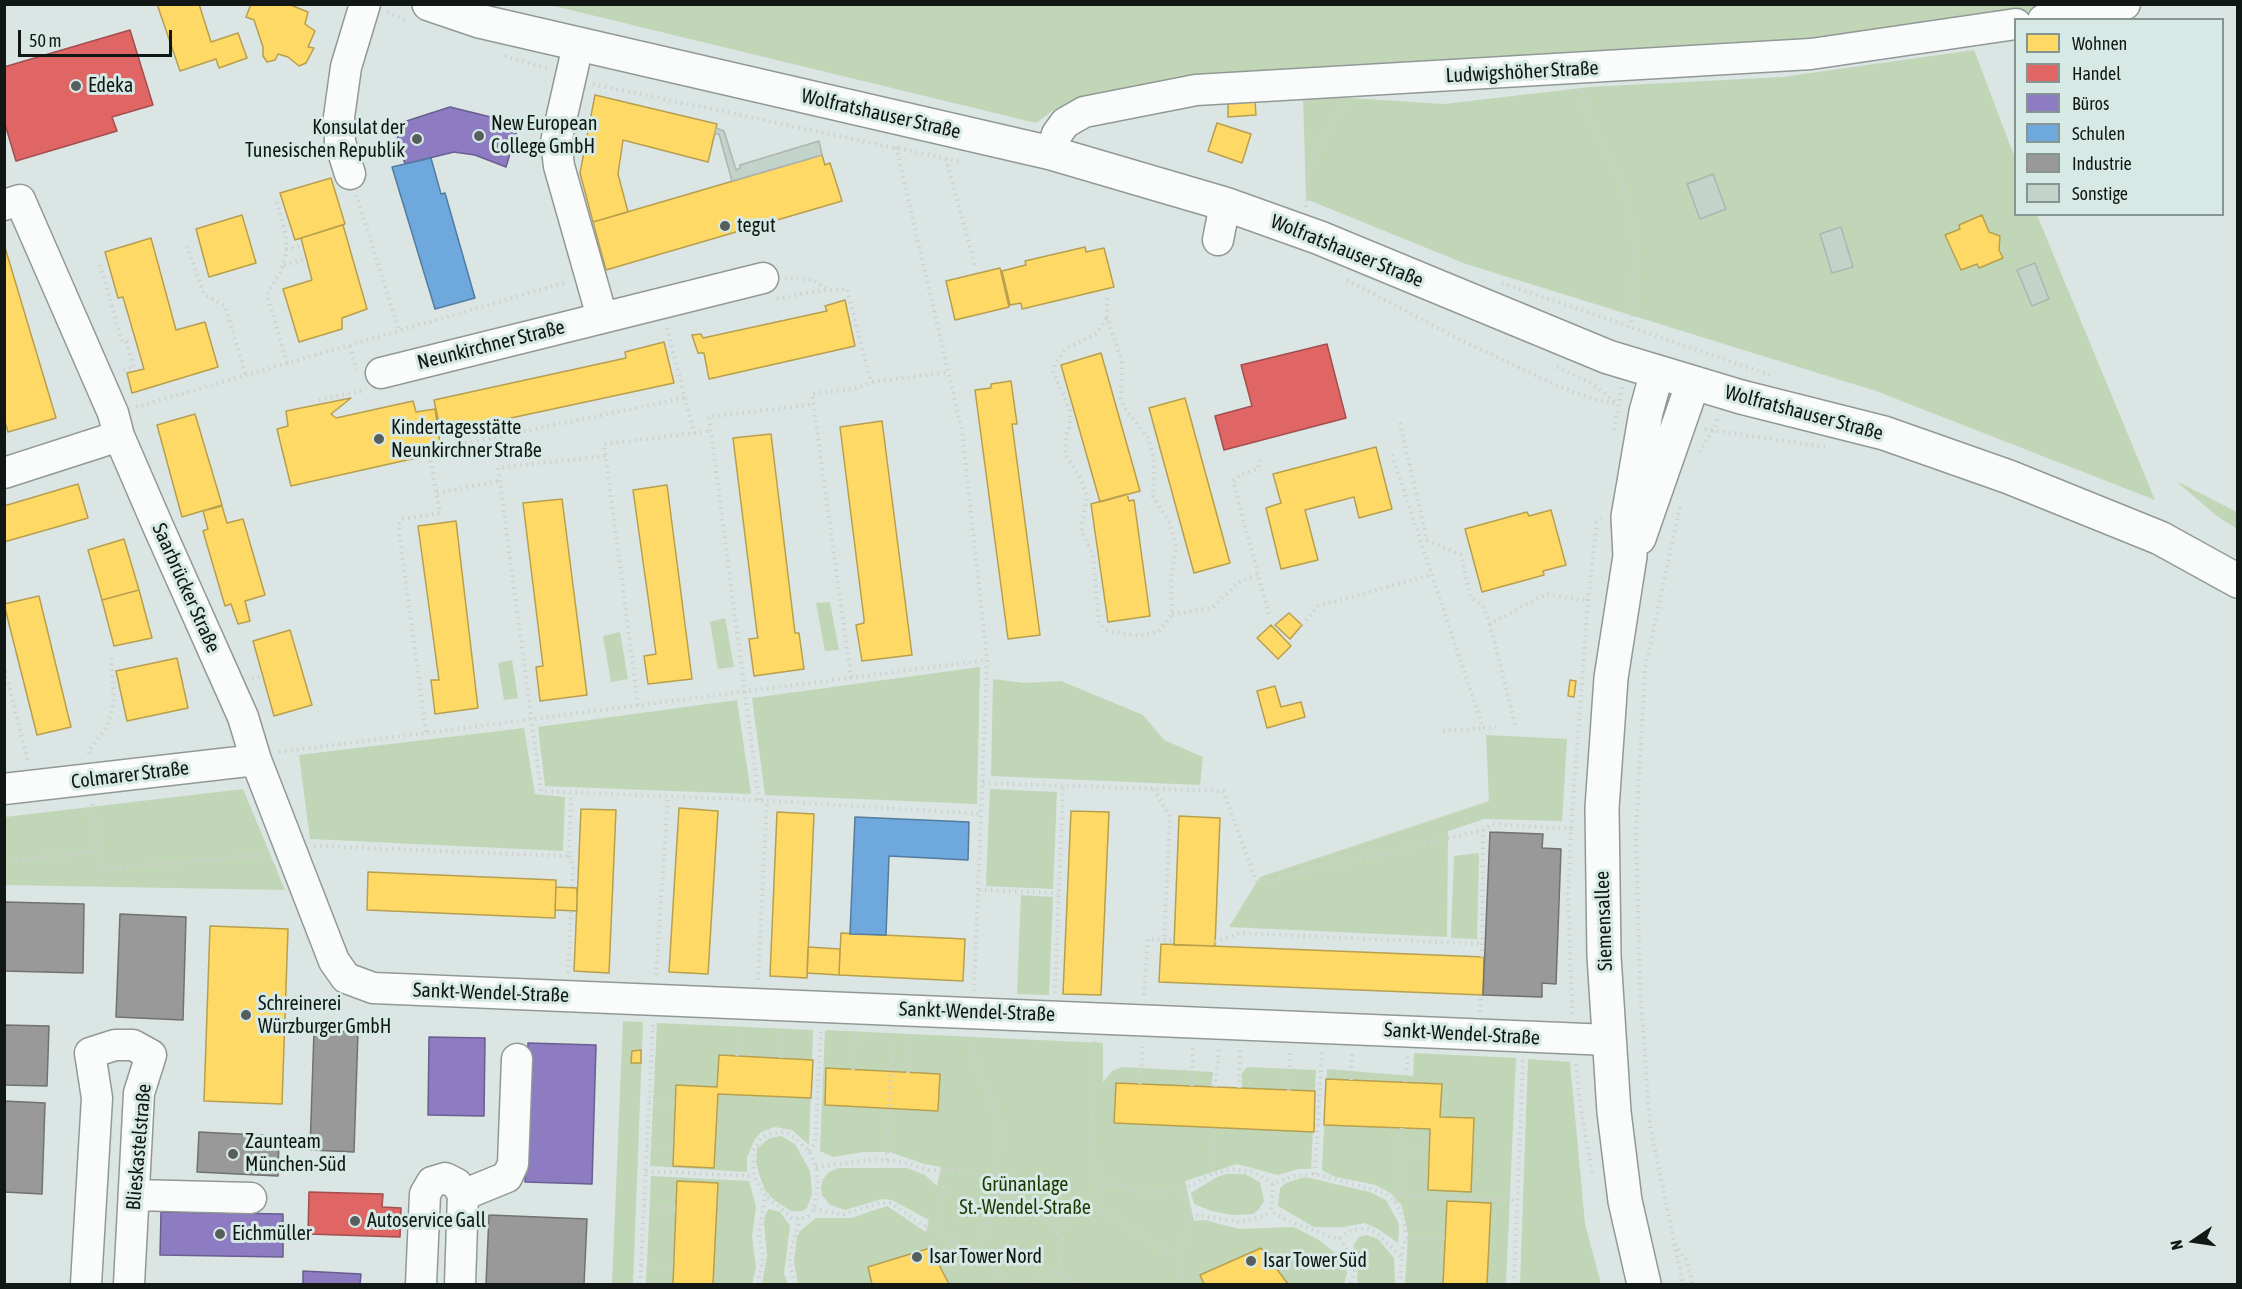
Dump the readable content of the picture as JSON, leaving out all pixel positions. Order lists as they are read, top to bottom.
{
  "streets": {
    "main road": ["Wolfratshauser Straße", "Siemensallee"],
    "street": [
      "Ludwigshöher Straße",
      "Neunkirchner Straße",
      "Saarbrücker Straße",
      "Colmarer Straße",
      "Sankt-Wendel-Straße",
      "Blieskastelstraße"
    ]
  },
  "crossings": [
    ["Ludwigshöher Straße", "Wolfratshauser Straße"],
    ["Wolfratshauser Straße", "Siemensallee"],
    ["Saarbrücker Straße", "Colmarer Straße"],
    ["Saarbrücker Straße", "Sankt-Wendel-Straße"],
    ["Siemensallee", "Sankt-Wendel-Straße"]
  ],
  "parks": ["Grünanlage St.-Wendel-Straße"],
  "places": [
    "Edeka",
    "New European College GmbH",
    "Konsulat der Tunesischen Republik",
    "tegut",
    "Kindertagesstätte Neunkirchner Straße",
    "Schreinerei Würzburger GmbH",
    "Zaunteam München-Süd",
    "Autoservice Gall",
    "Eichmüller",
    "Isar Tower Nord",
    "Isar Tower Süd"
  ],
  "legend": [
    "Wohnen",
    "Handel",
    "Büros",
    "Schulen",
    "Industrie",
    "Sonstige"
  ],
  "scale_bar": "50 m",
  "north": "left"
}
